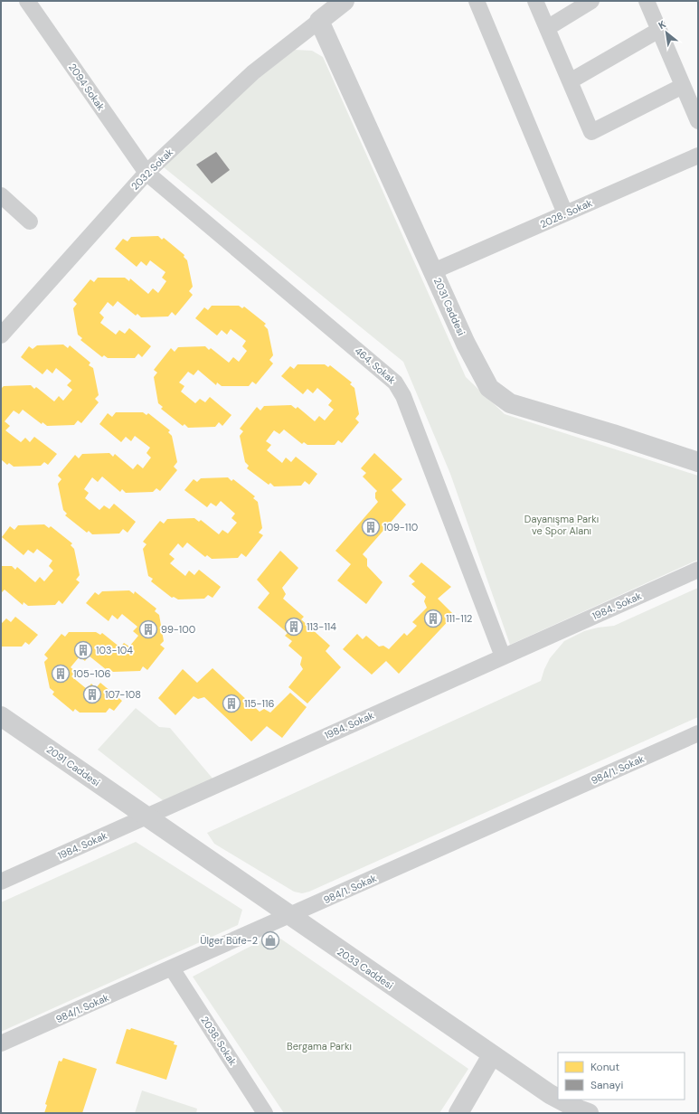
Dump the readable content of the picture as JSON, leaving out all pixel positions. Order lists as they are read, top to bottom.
{
  "streets": {
    "street": [
      "2094 Sokak",
      "2032 Sokak",
      "2028. Sokak",
      "2031 Caddesi",
      "464. Sokak",
      "1984. Sokak",
      "2091 Caddesi",
      "984/1. Sokak",
      "2033 Caddesi",
      "2038. Sokak"
    ]
  },
  "crossings": [
    ["2094 Sokak", "2032 Sokak"],
    ["2094 Sokak", "464. Sokak"],
    ["2032 Sokak", "2031 Caddesi"],
    ["2032 Sokak", "464. Sokak"],
    ["2028. Sokak", "2031 Caddesi"],
    ["464. Sokak", "1984. Sokak"],
    ["1984. Sokak", "2091 Caddesi"],
    ["1984. Sokak", "2033 Caddesi"],
    ["2091 Caddesi", "2033 Caddesi"],
    ["984/1. Sokak", "2033 Caddesi"],
    ["984/1. Sokak", "2038. Sokak"]
  ],
  "parks": ["Dayanışma Parkı ve Spor Alanı", "Bergama Parkı"],
  "places": {
    "building": [
      "109-110",
      "111-112",
      "113-114",
      "99-100",
      "103-104",
      "105-106",
      "107-108",
      "115-116"
    ],
    "shop": ["Ülger Büfe-2"]
  },
  "legend": ["Konut", "Sanayi"],
  "north": "top left"
}
